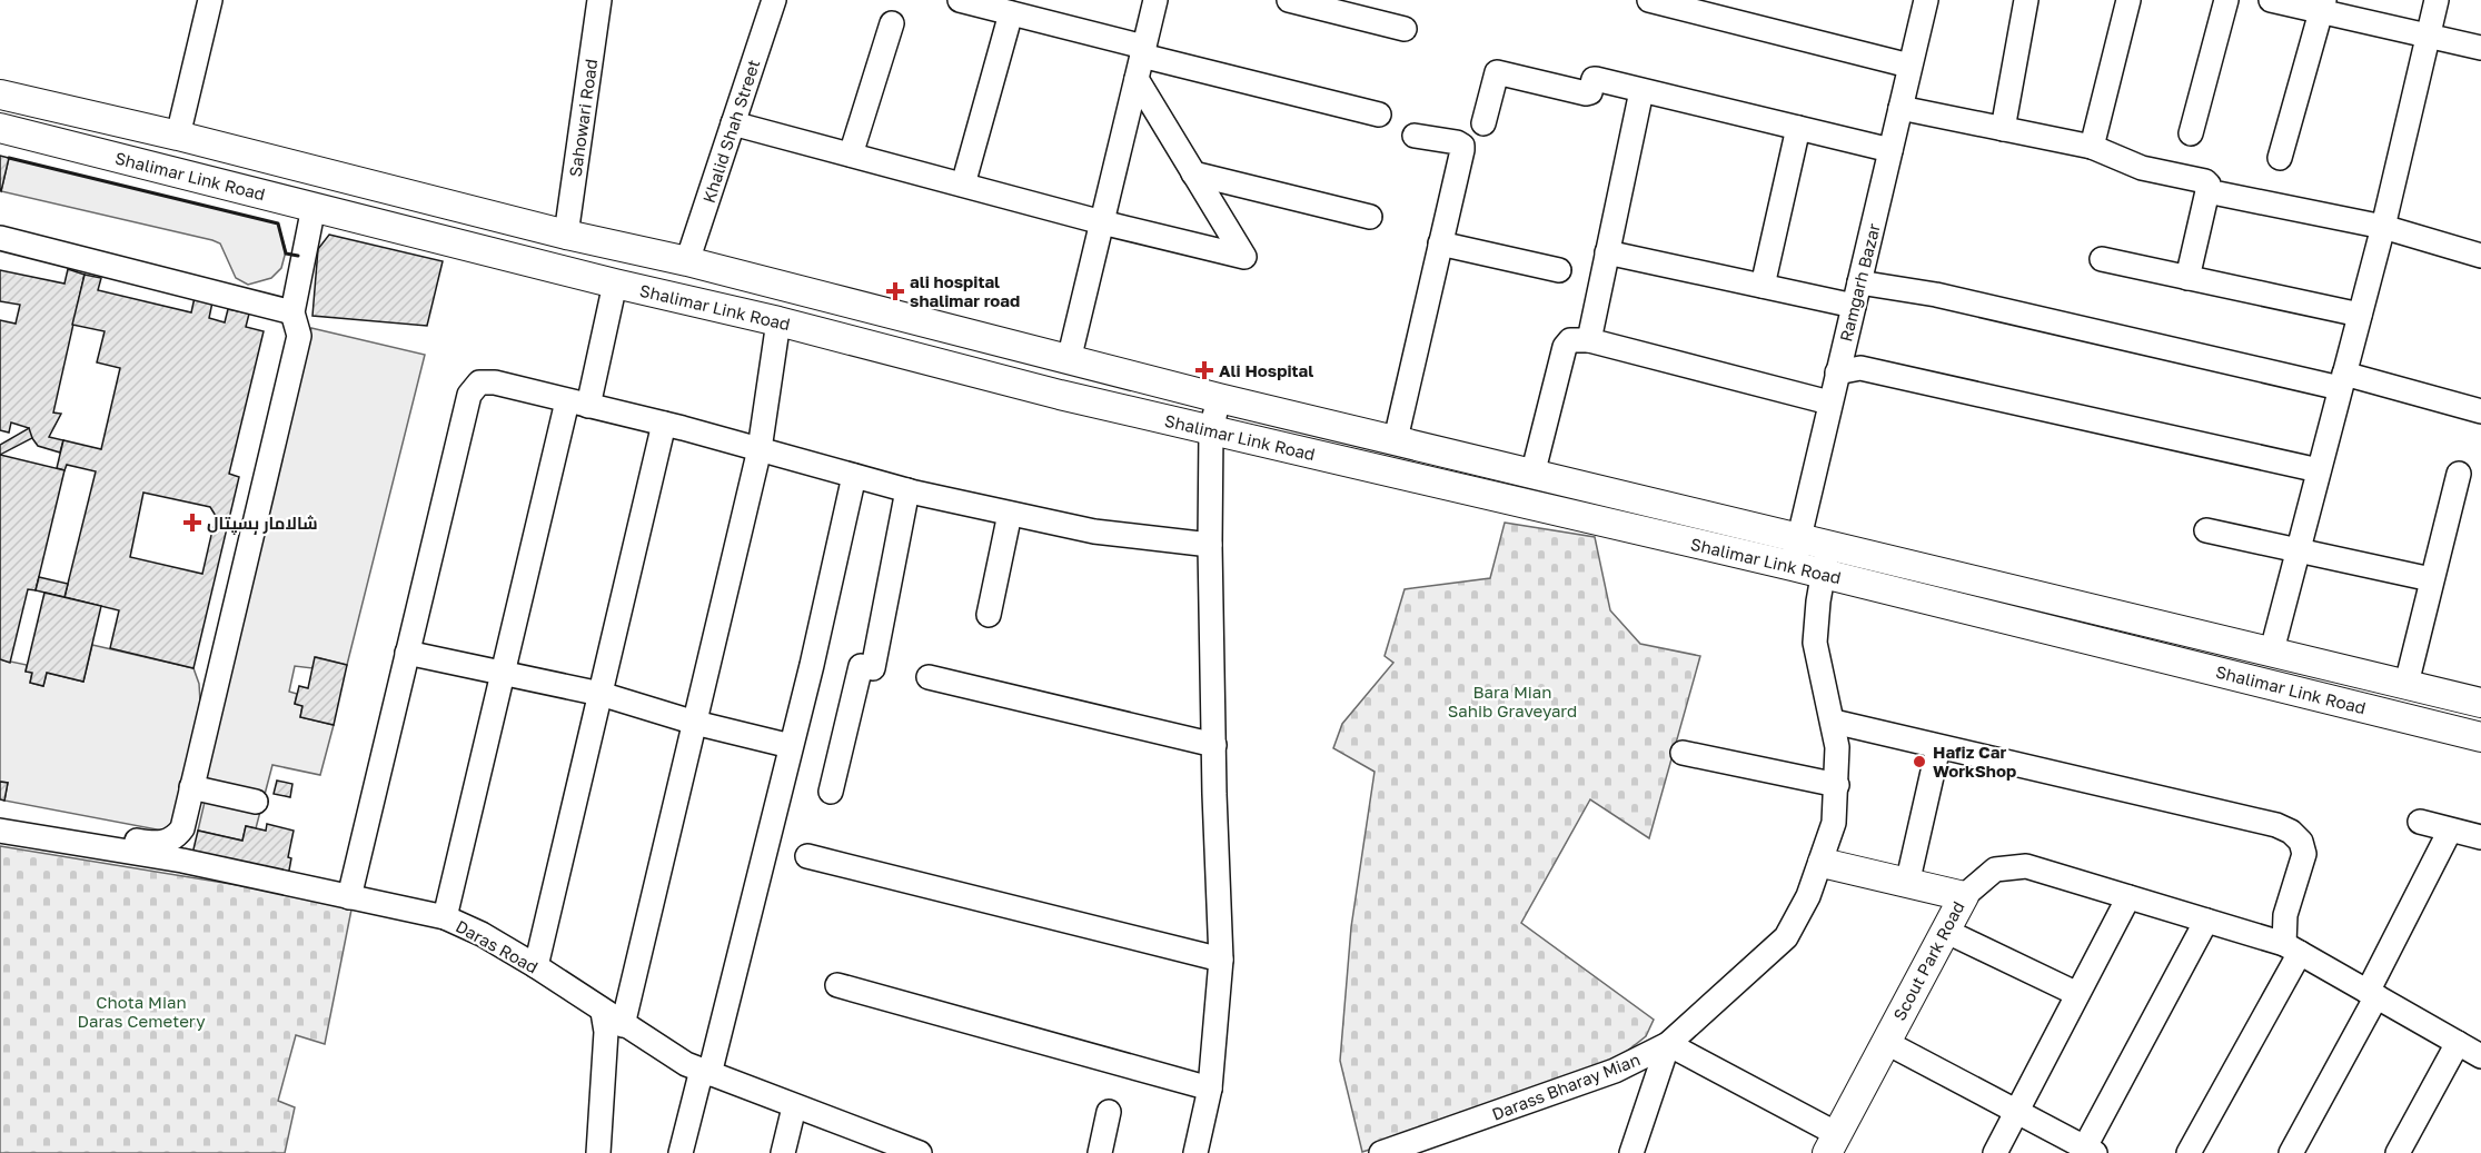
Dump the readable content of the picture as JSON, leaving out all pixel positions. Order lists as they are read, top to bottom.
{
  "streets": {
    "main road": ["Shalimar Link Road", "Scout Park Road"],
    "street": [
      "Sahowari Road",
      "Khalid Shah Street",
      "Ramgarh Bazar",
      "Daras Road",
      "Darass Bharay Mian"
    ]
  },
  "crossings": [
    ["Sahowari Road", "Shalimar Link Road"],
    ["Khalid Shah Street", "Shalimar Link Road"],
    ["Shalimar Link Road", "Ramgarh Bazar"],
    ["Shalimar Link Road", "Darass Bharay Mian"],
    ["Scout Park Road", "Darass Bharay Mian"]
  ],
  "parks": ["Bara Mian Sahib Graveyard", "Chota Mian Daras Cemetery"],
  "places": {
    "health": ["ali hospital shalimar road", "Ali Hospital", "شالامار ہسپتال"],
    "other": ["Hafiz Car WorkShop"]
  }
}
